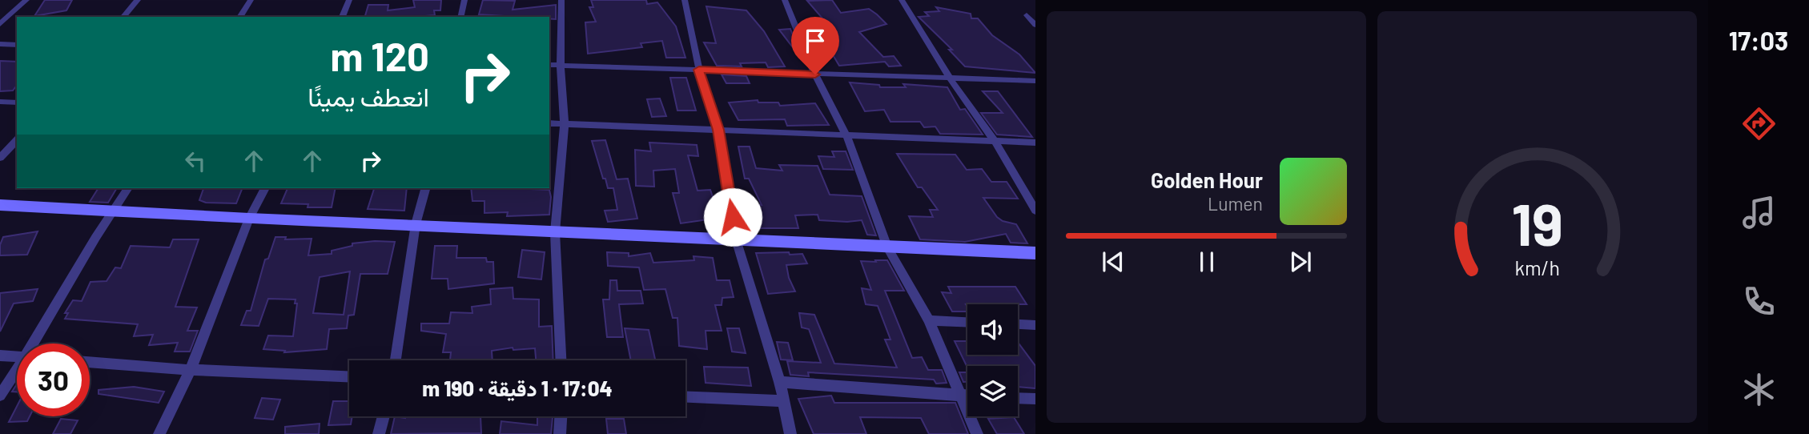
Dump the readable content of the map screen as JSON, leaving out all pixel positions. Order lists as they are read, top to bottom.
{
  "page": {
    "tabs": "17:03",
    "turn": ["120 m", "انعطف يمينًا"],
    "song": ["Golden Hour", "Lumen"],
    "limit": "30",
    "trip": "17:04 · 1 دقيقة · 190 m",
    "gauge": ["19", "km/h"]
  }
}
